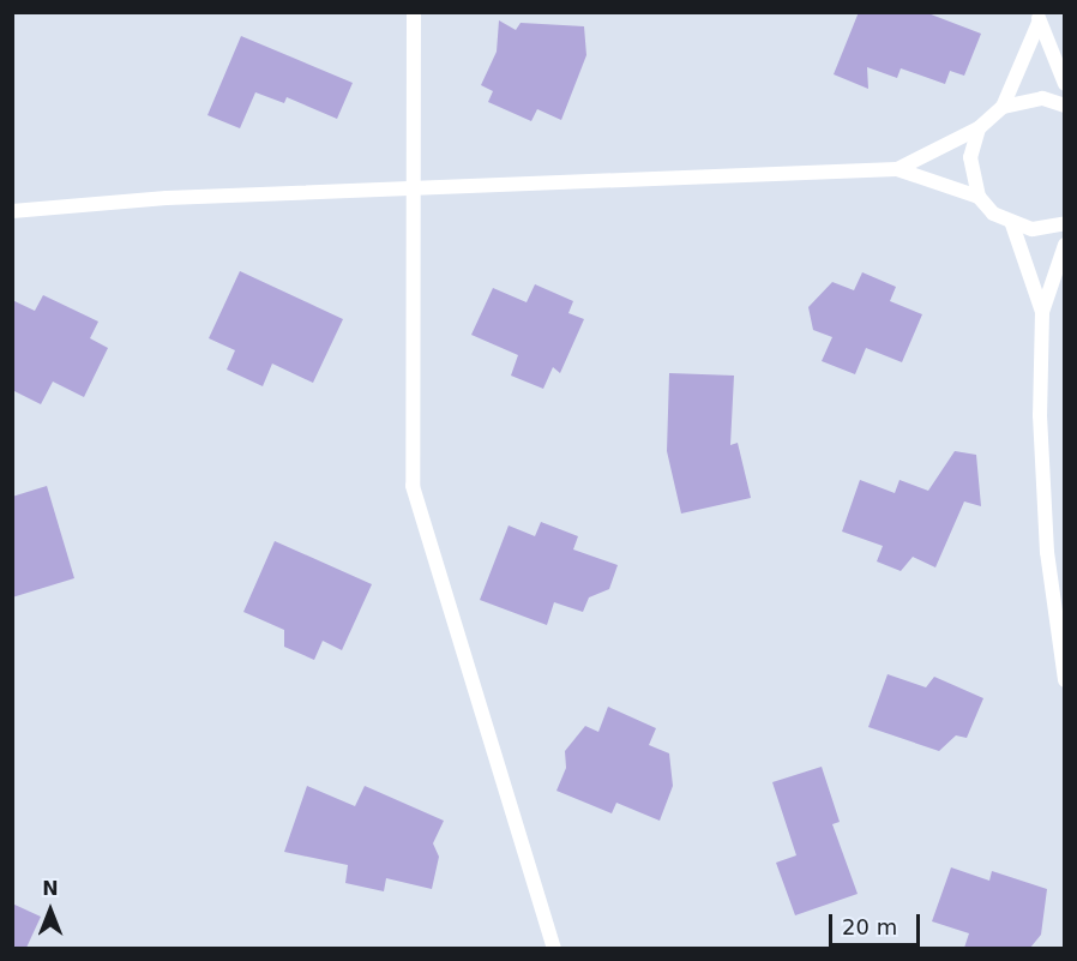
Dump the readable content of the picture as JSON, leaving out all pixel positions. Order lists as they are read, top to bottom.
{
  "scale_bar": "20 m",
  "north": "top"
}
